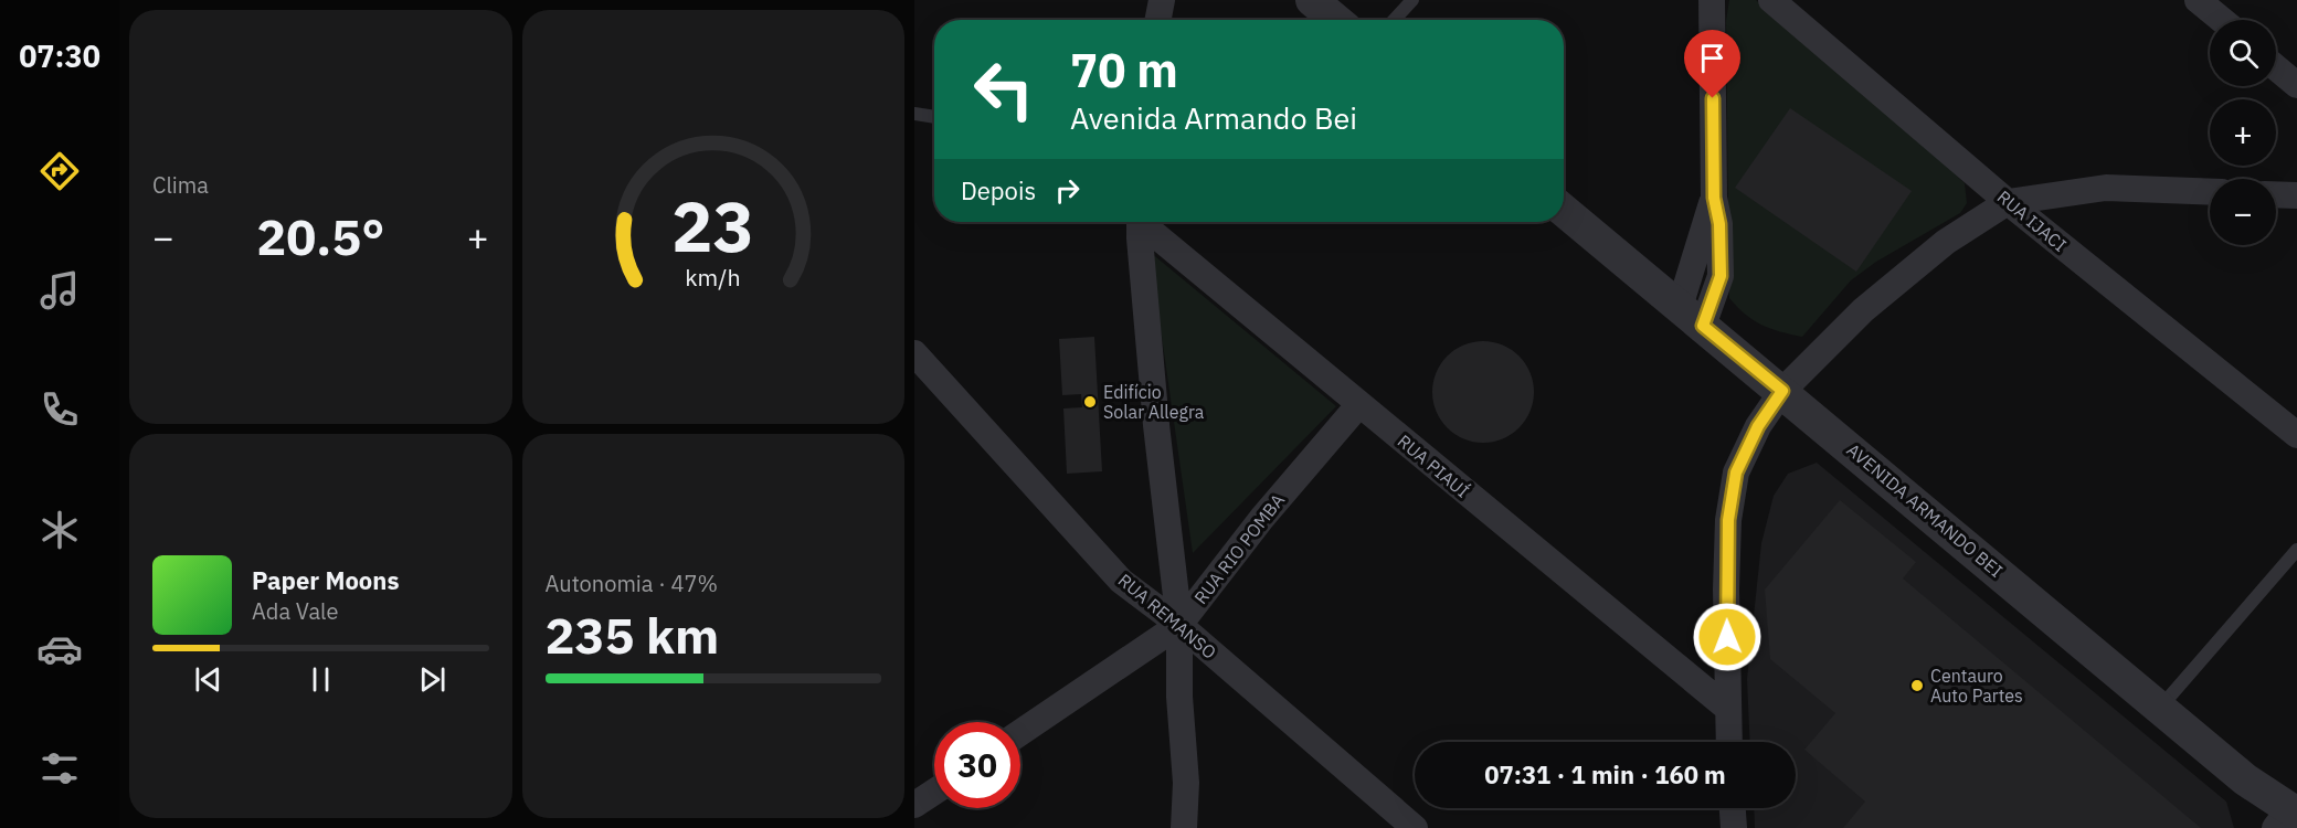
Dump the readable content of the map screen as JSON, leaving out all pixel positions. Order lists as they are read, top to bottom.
{
  "streets": {
    "street": [
      "RUA IJACI",
      "RUA PIAUÍ",
      "AVENIDA ARMANDO BEI",
      "RUA RIO POMBA",
      "RUA REMANSO"
    ]
  },
  "crossings": [
    ["RUA PIAUÍ", "RUA RIO POMBA"],
    ["RUA RIO POMBA", "RUA REMANSO"]
  ],
  "places": ["Edifício Solar Allegra", "Centauro Auto Partes"],
  "page": {
    "tabs": "07:30",
    "tile": [
      "Clima",
      ["Autonomia · 47%", "235 km"]
    ],
    "map_buttons": ["+", "−"],
    "turn": ["70 m", "Avenida Armando Bei"],
    "then": "Depois",
    "heat": ["−", "20.5°", "+"],
    "song": ["Paper Moons", "Ada Vale"],
    "limit": "30",
    "trip": "07:31 · 1 min · 160 m",
    "gauge": ["23", "km/h"]
  }
}
